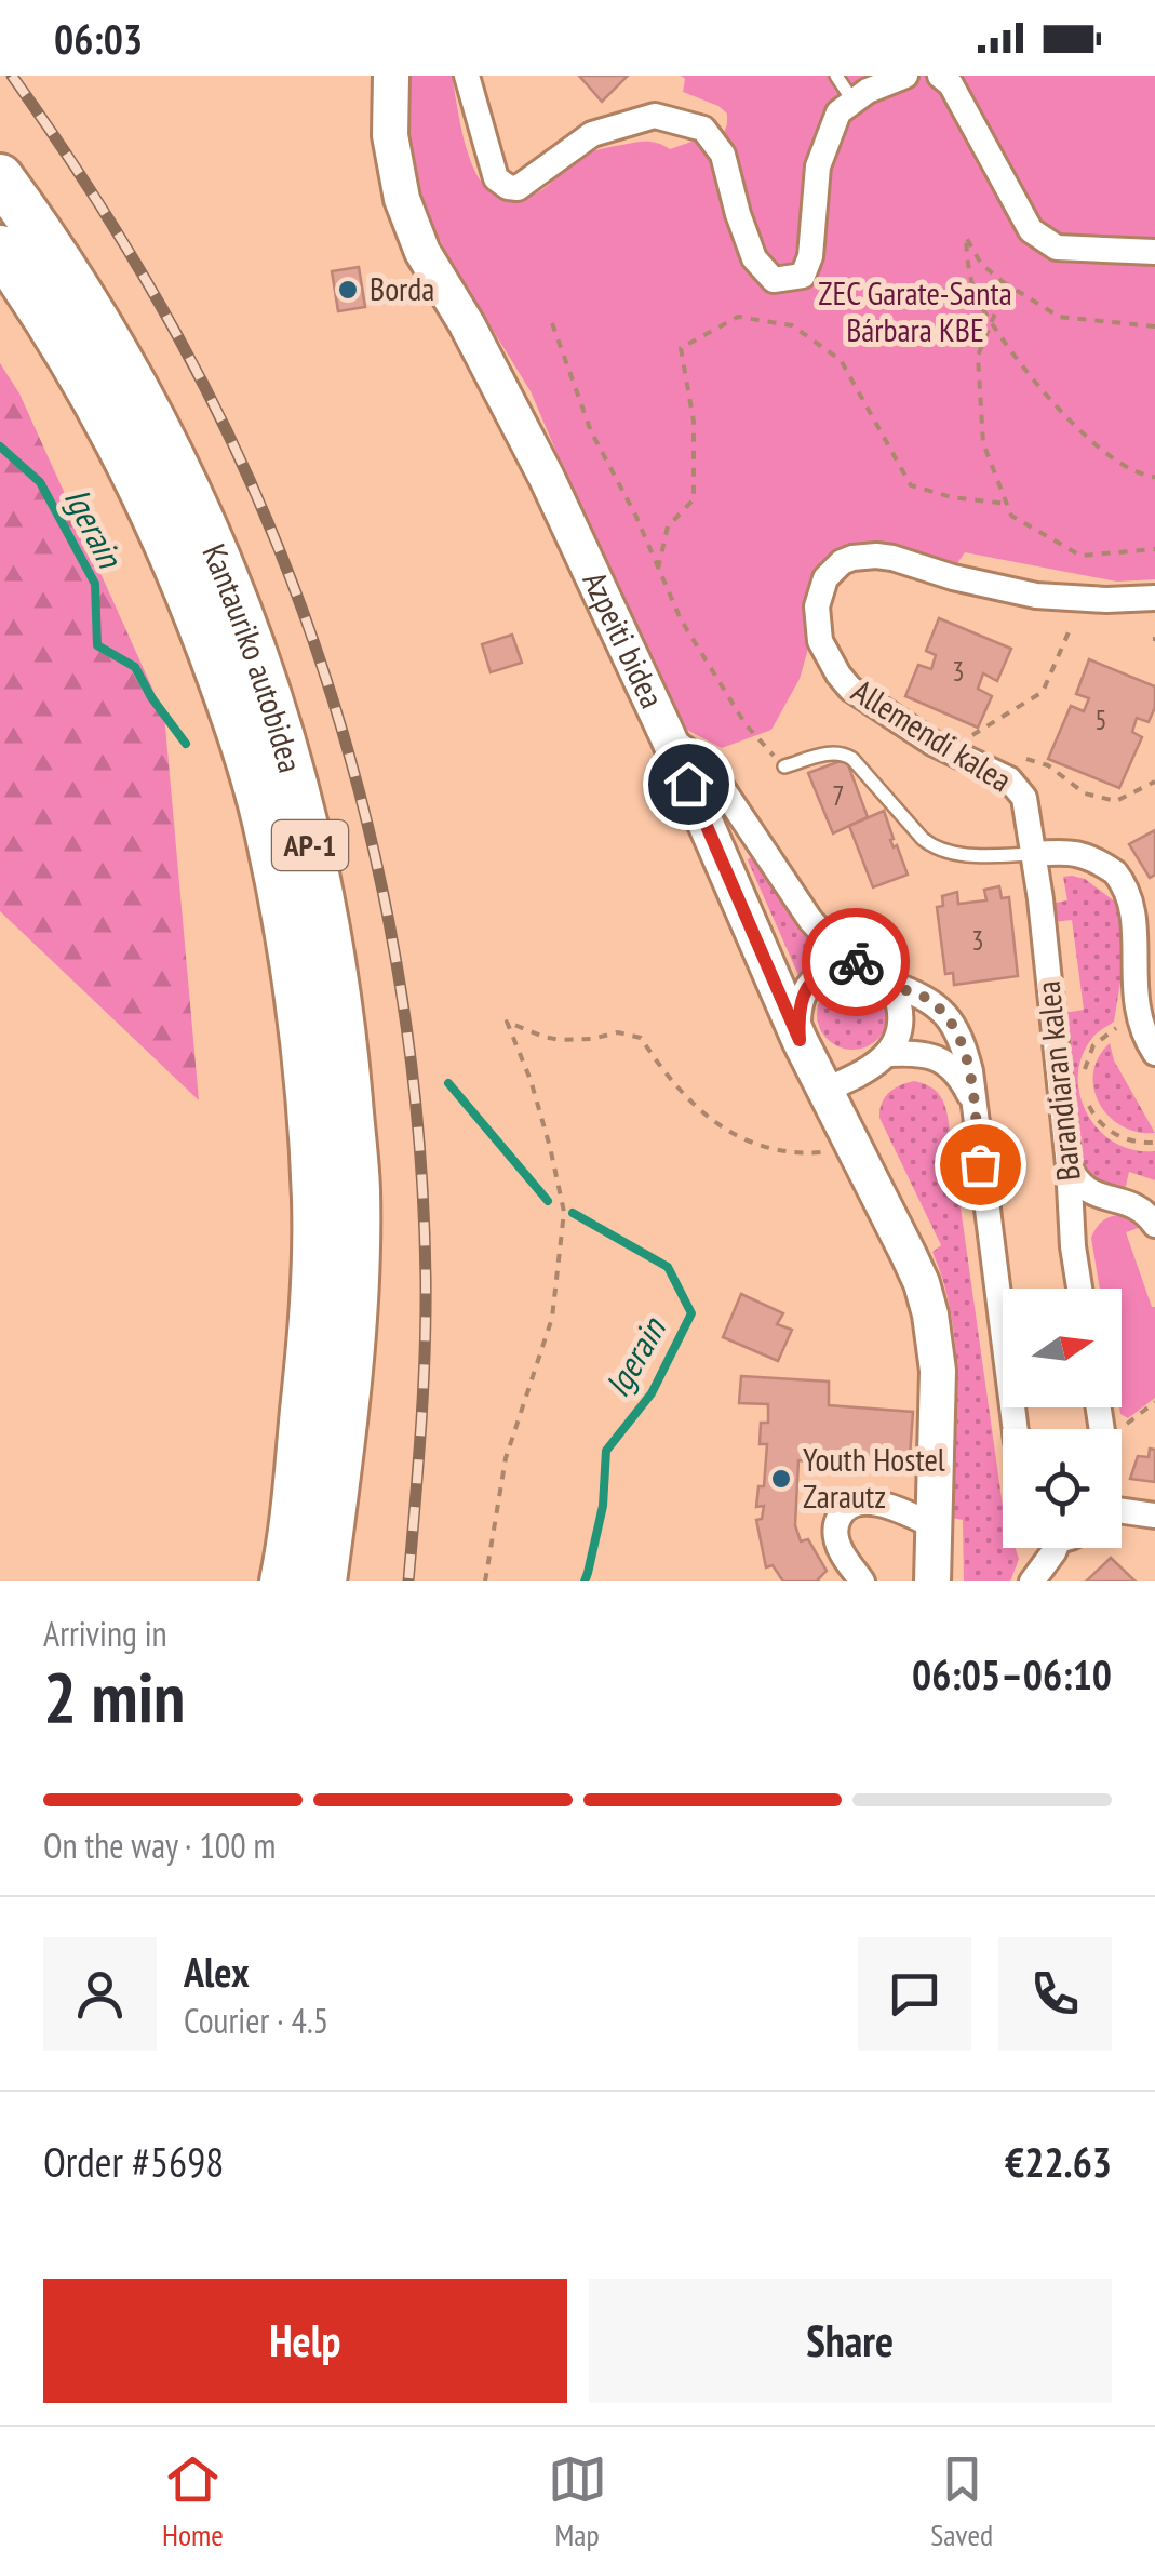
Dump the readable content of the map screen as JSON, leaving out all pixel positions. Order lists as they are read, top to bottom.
{
  "streets": {
    "highway": ["Kantauriko autobidea", "AP-1"],
    "main road": ["Azpeiti bidea"],
    "street": ["Allemendi kalea", "Barandiaran kalea"]
  },
  "crossings": [
    ["Allemendi kalea", "Barandiaran kalea"]
  ],
  "water": ["Igerain"],
  "parks": ["ZEC Garate-Santa Bárbara KBE"],
  "places": ["Borda", "Youth Hostel Zarautz"],
  "house_numbers": [
    "3",
    "5",
    "7",
    "3"
  ],
  "north": "right",
  "page": {
    "status": "06:03",
    "heading": ["2 min", "Arriving in", "06:05–06:10"],
    "panel": [
      "Alex",
      "Courier · 4.5",
      "Order #5698",
      "€22.63"
    ],
    "bar": "On the way · 100 m",
    "buttons": ["Help", "Share"],
    "tabs": ["Home", "Map", "Saved"]
  }
}
